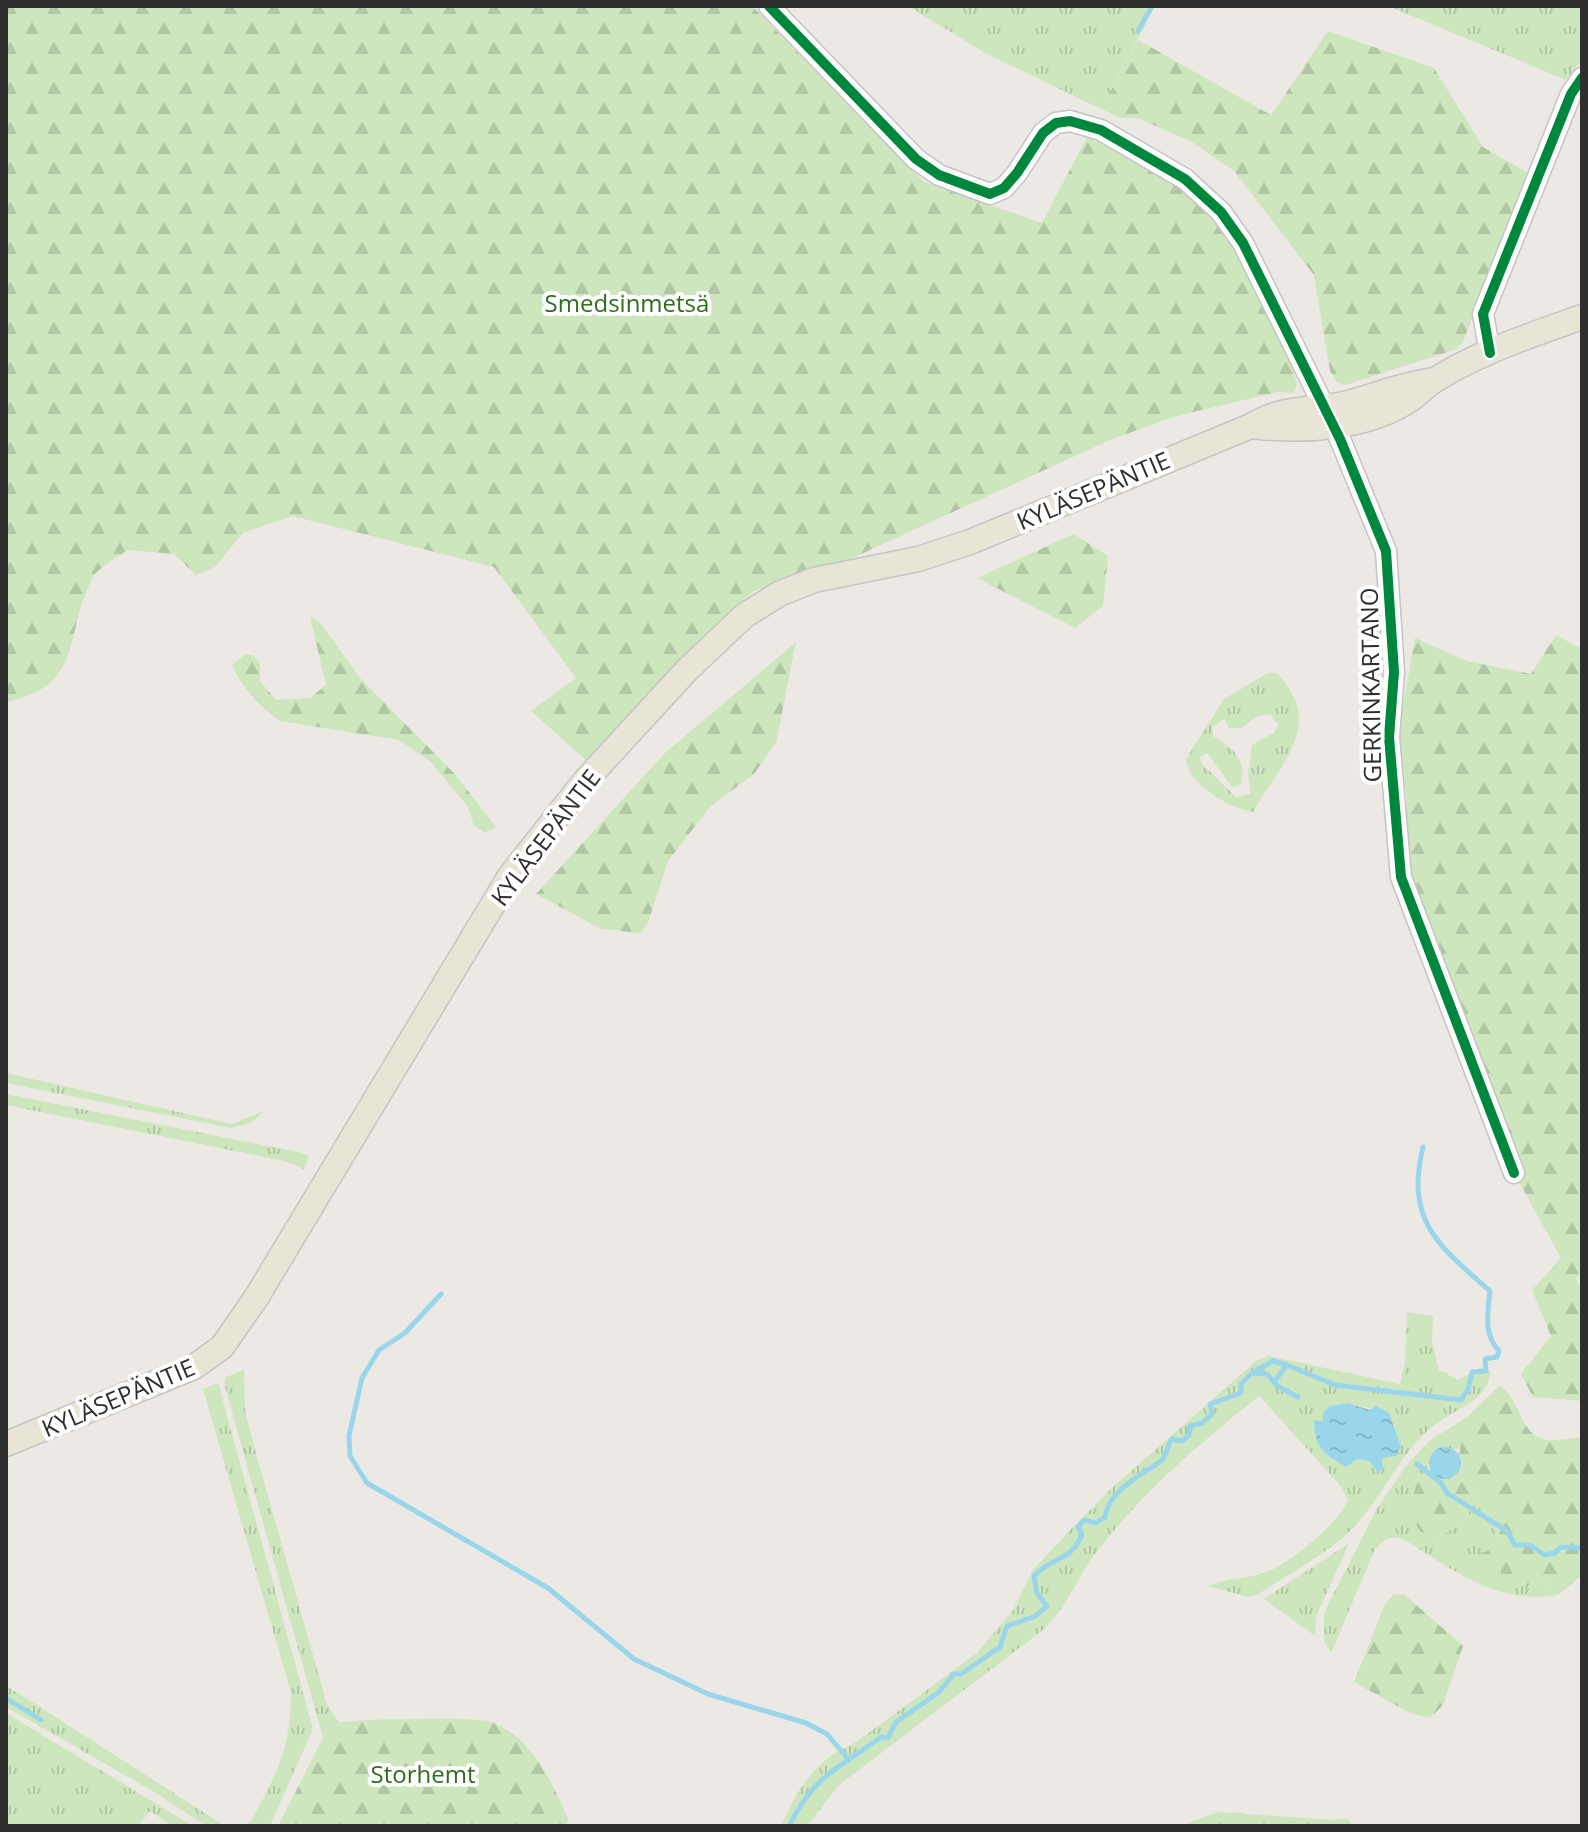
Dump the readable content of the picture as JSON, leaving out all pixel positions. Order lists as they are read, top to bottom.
{
  "streets": {
    "main road": ["KYLÄSEPÄNTIE"],
    "street": ["GERKINKARTANO"]
  },
  "crossings": [
    ["KYLÄSEPÄNTIE", "GERKINKARTANO"]
  ],
  "parks": ["Smedsinmetsä", "Storhemt"]
}
